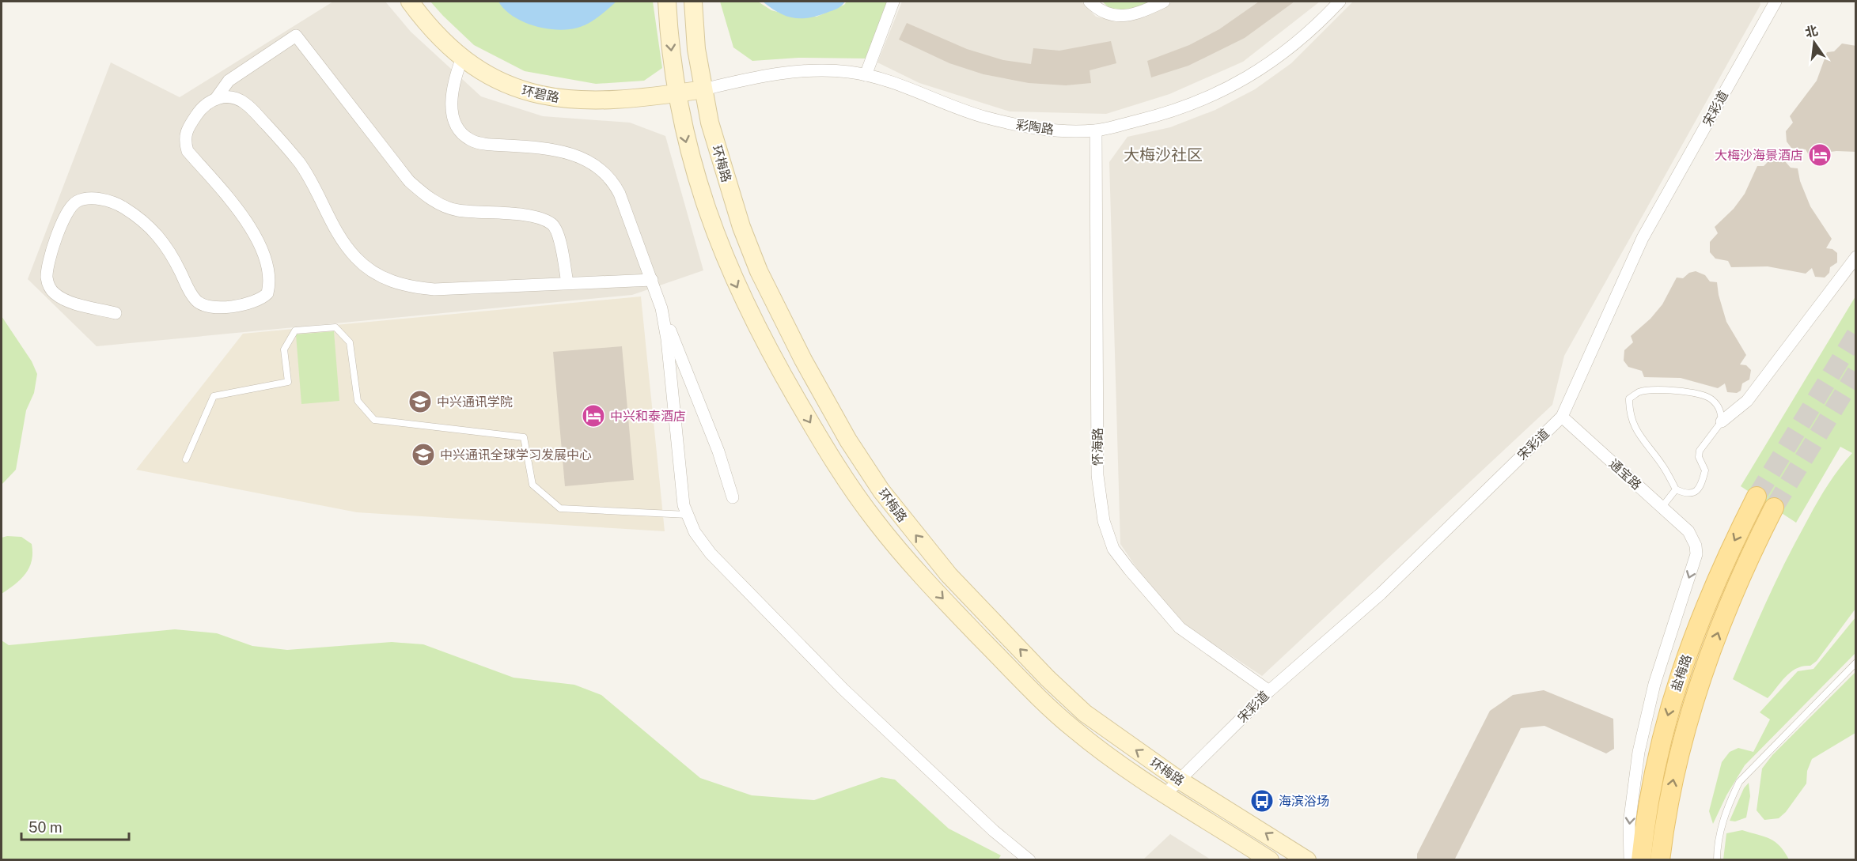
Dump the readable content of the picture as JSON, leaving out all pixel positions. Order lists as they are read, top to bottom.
{
  "streets": {
    "main road": ["环碧路", "环梅路", "盐梅路"],
    "street": [
      "宋彩道",
      "彩陶路",
      "怀海路",
      "通宝路"
    ]
  },
  "crossings": [
    ["环碧路", "彩陶路"],
    ["环碧路", "环梅路"],
    ["宋彩道", "环梅路"],
    ["宋彩道", "怀海路"],
    ["宋彩道", "通宝路"],
    ["彩陶路", "环梅路"],
    ["彩陶路", "怀海路"]
  ],
  "one_way": ["通宝路"],
  "districts": ["大梅沙社区"],
  "places": {
    "hotel": ["大梅沙海景酒店", "中兴和泰酒店"],
    "school or university": ["中兴通讯学院", "中兴通讯全球学习发展中心"],
    "bus stop": ["海滨浴场"]
  },
  "scale_bar": "50 m",
  "north": "top"
}
